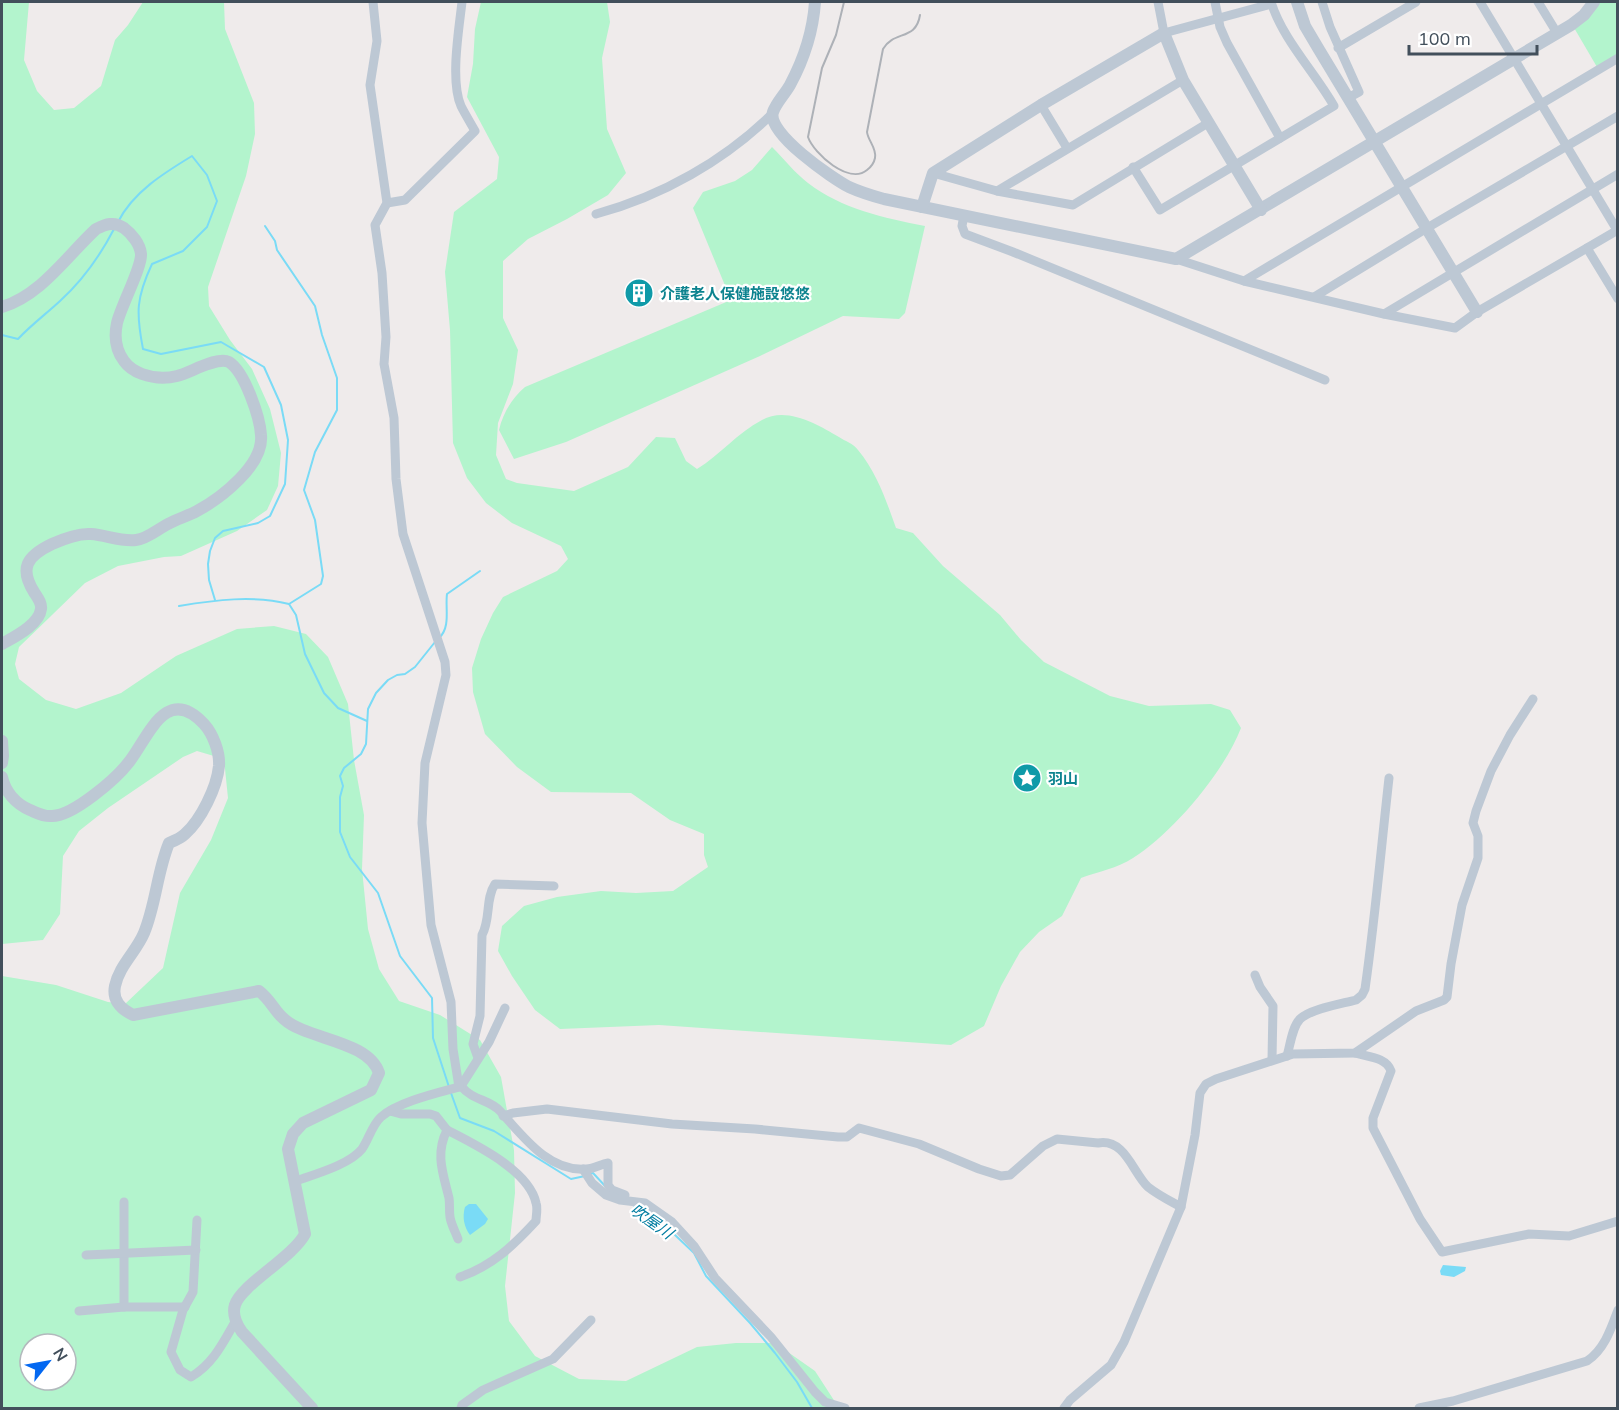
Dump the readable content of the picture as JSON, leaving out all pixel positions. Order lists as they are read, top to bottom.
{
  "water": ["吹屋川"],
  "places": {
    "building": ["介護老人保健施設悠悠"],
    "place": ["羽山"]
  },
  "scale_bar": "100 m",
  "north": "top right"
}
